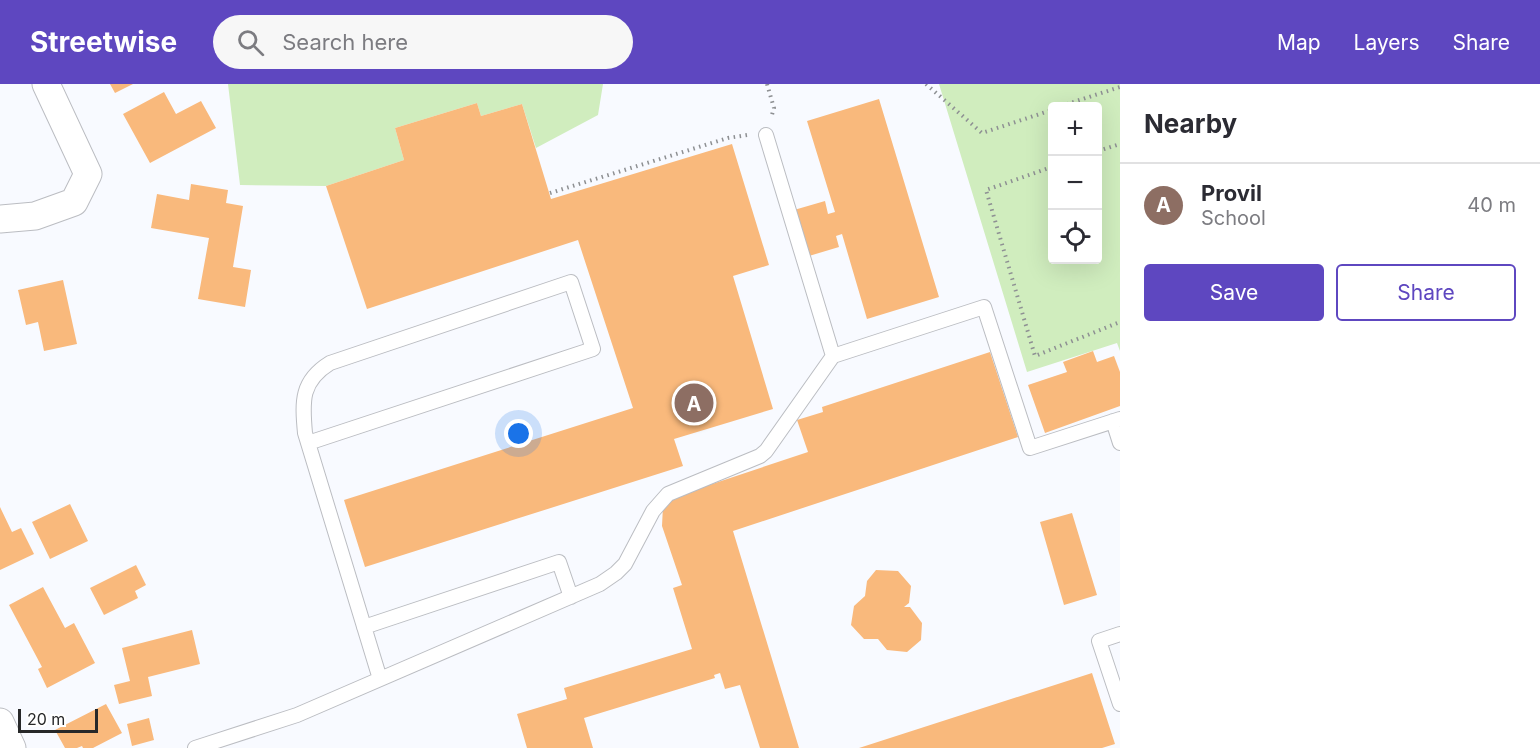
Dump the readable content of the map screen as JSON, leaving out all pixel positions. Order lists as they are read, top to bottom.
{
  "scale_bar": "20 m",
  "page": {
    "header": "Streetwise",
    "search": "Search here",
    "nav": ["Map", "Layers", "Share"],
    "heading": "Nearby",
    "map_buttons": ["+", "−"],
    "list": [
      {
        "mark": "A",
        "name": "Provil",
        "note": "School",
        "value": "40 m"
      }
    ],
    "buttons": ["Save", "Share"],
    "pins": "A",
    "scale": "20 m"
  }
}
